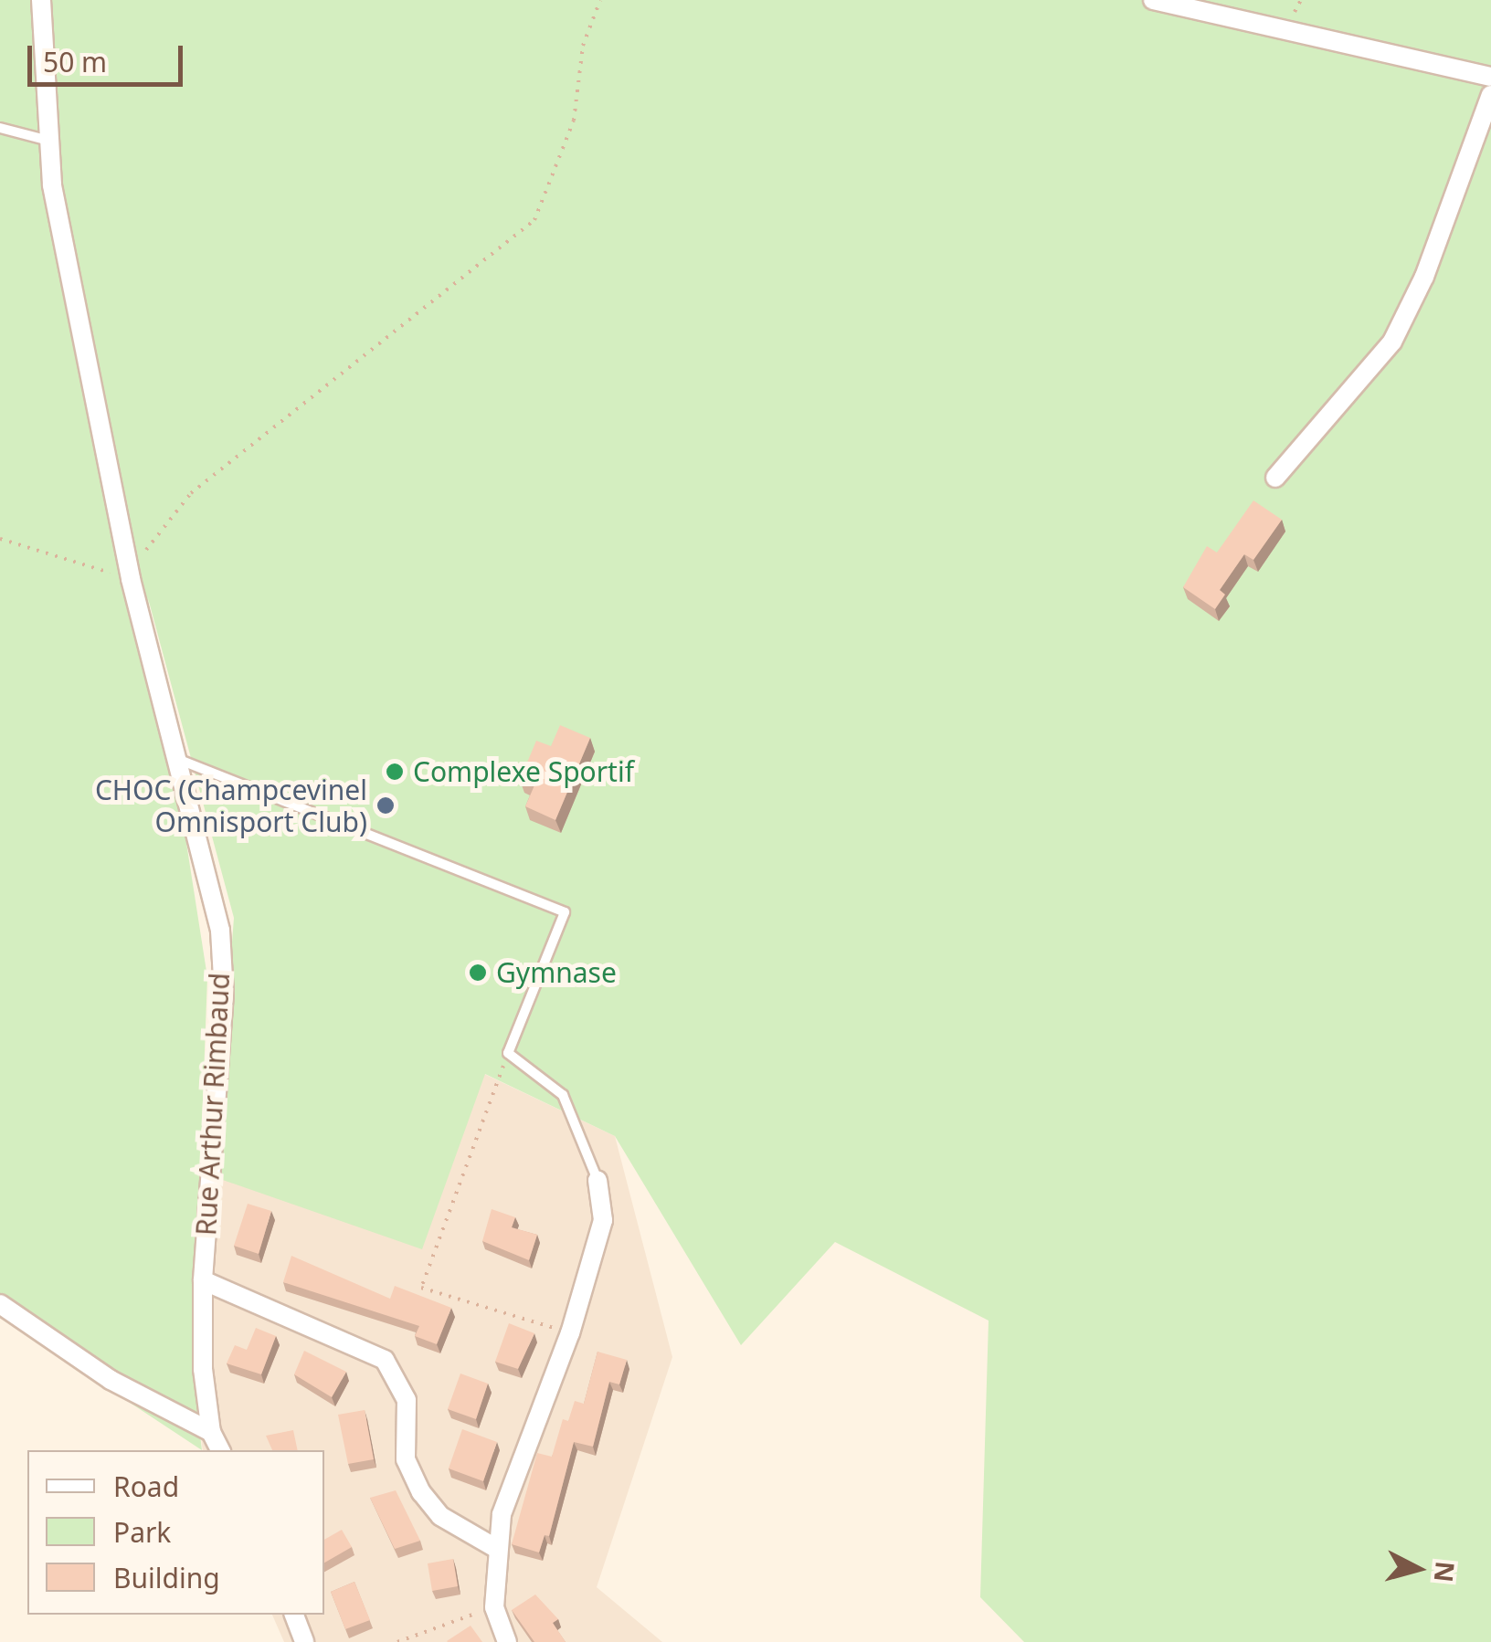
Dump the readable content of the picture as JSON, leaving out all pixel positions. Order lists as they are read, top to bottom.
{
  "streets": {
    "street": ["Rue Arthur Rimbaud"]
  },
  "places": ["Complexe Sportif", "CHOC (Champcevinel Omnisport Club)", "Gymnase"],
  "legend": ["Road", "Park", "Building"],
  "scale_bar": "50 m",
  "north": "right"
}
